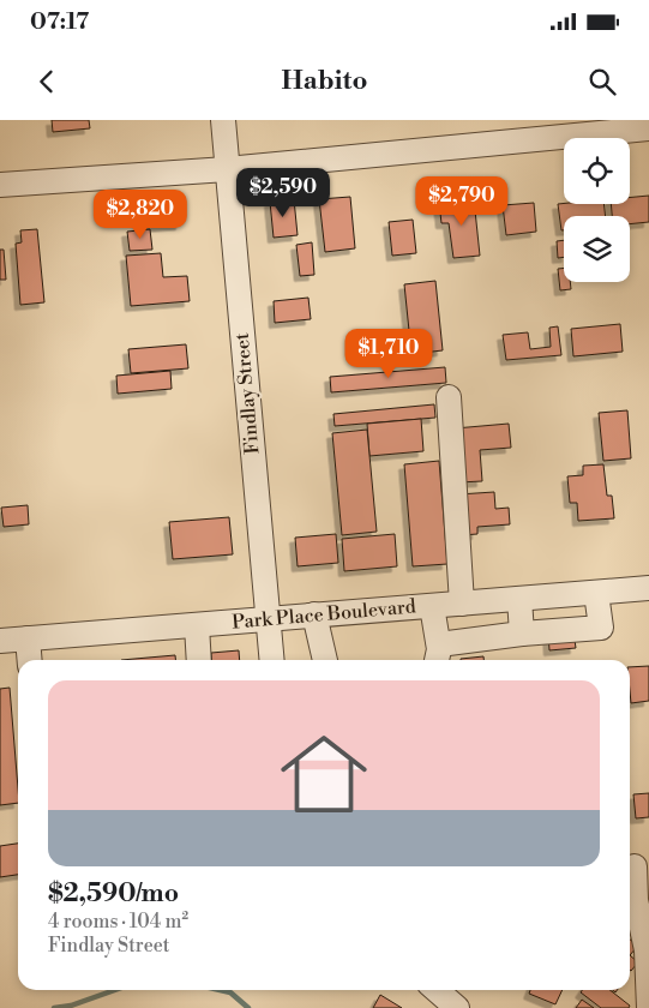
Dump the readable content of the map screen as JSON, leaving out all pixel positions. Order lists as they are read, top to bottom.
{
  "streets": {
    "street": ["Findlay Street", "Park Place Boulevard"]
  },
  "crossings": [
    ["Findlay Street", "Park Place Boulevard"]
  ],
  "page": {
    "status": "07:17",
    "header": "Habito",
    "price": [
      "$2,590",
      "$2,790",
      "$2,820",
      "$1,710"
    ],
    "list": [
      {
        "name": "$2,590/mo",
        "note": "4 rooms · 104 m² · Findlay Street"
      }
    ]
  }
}
